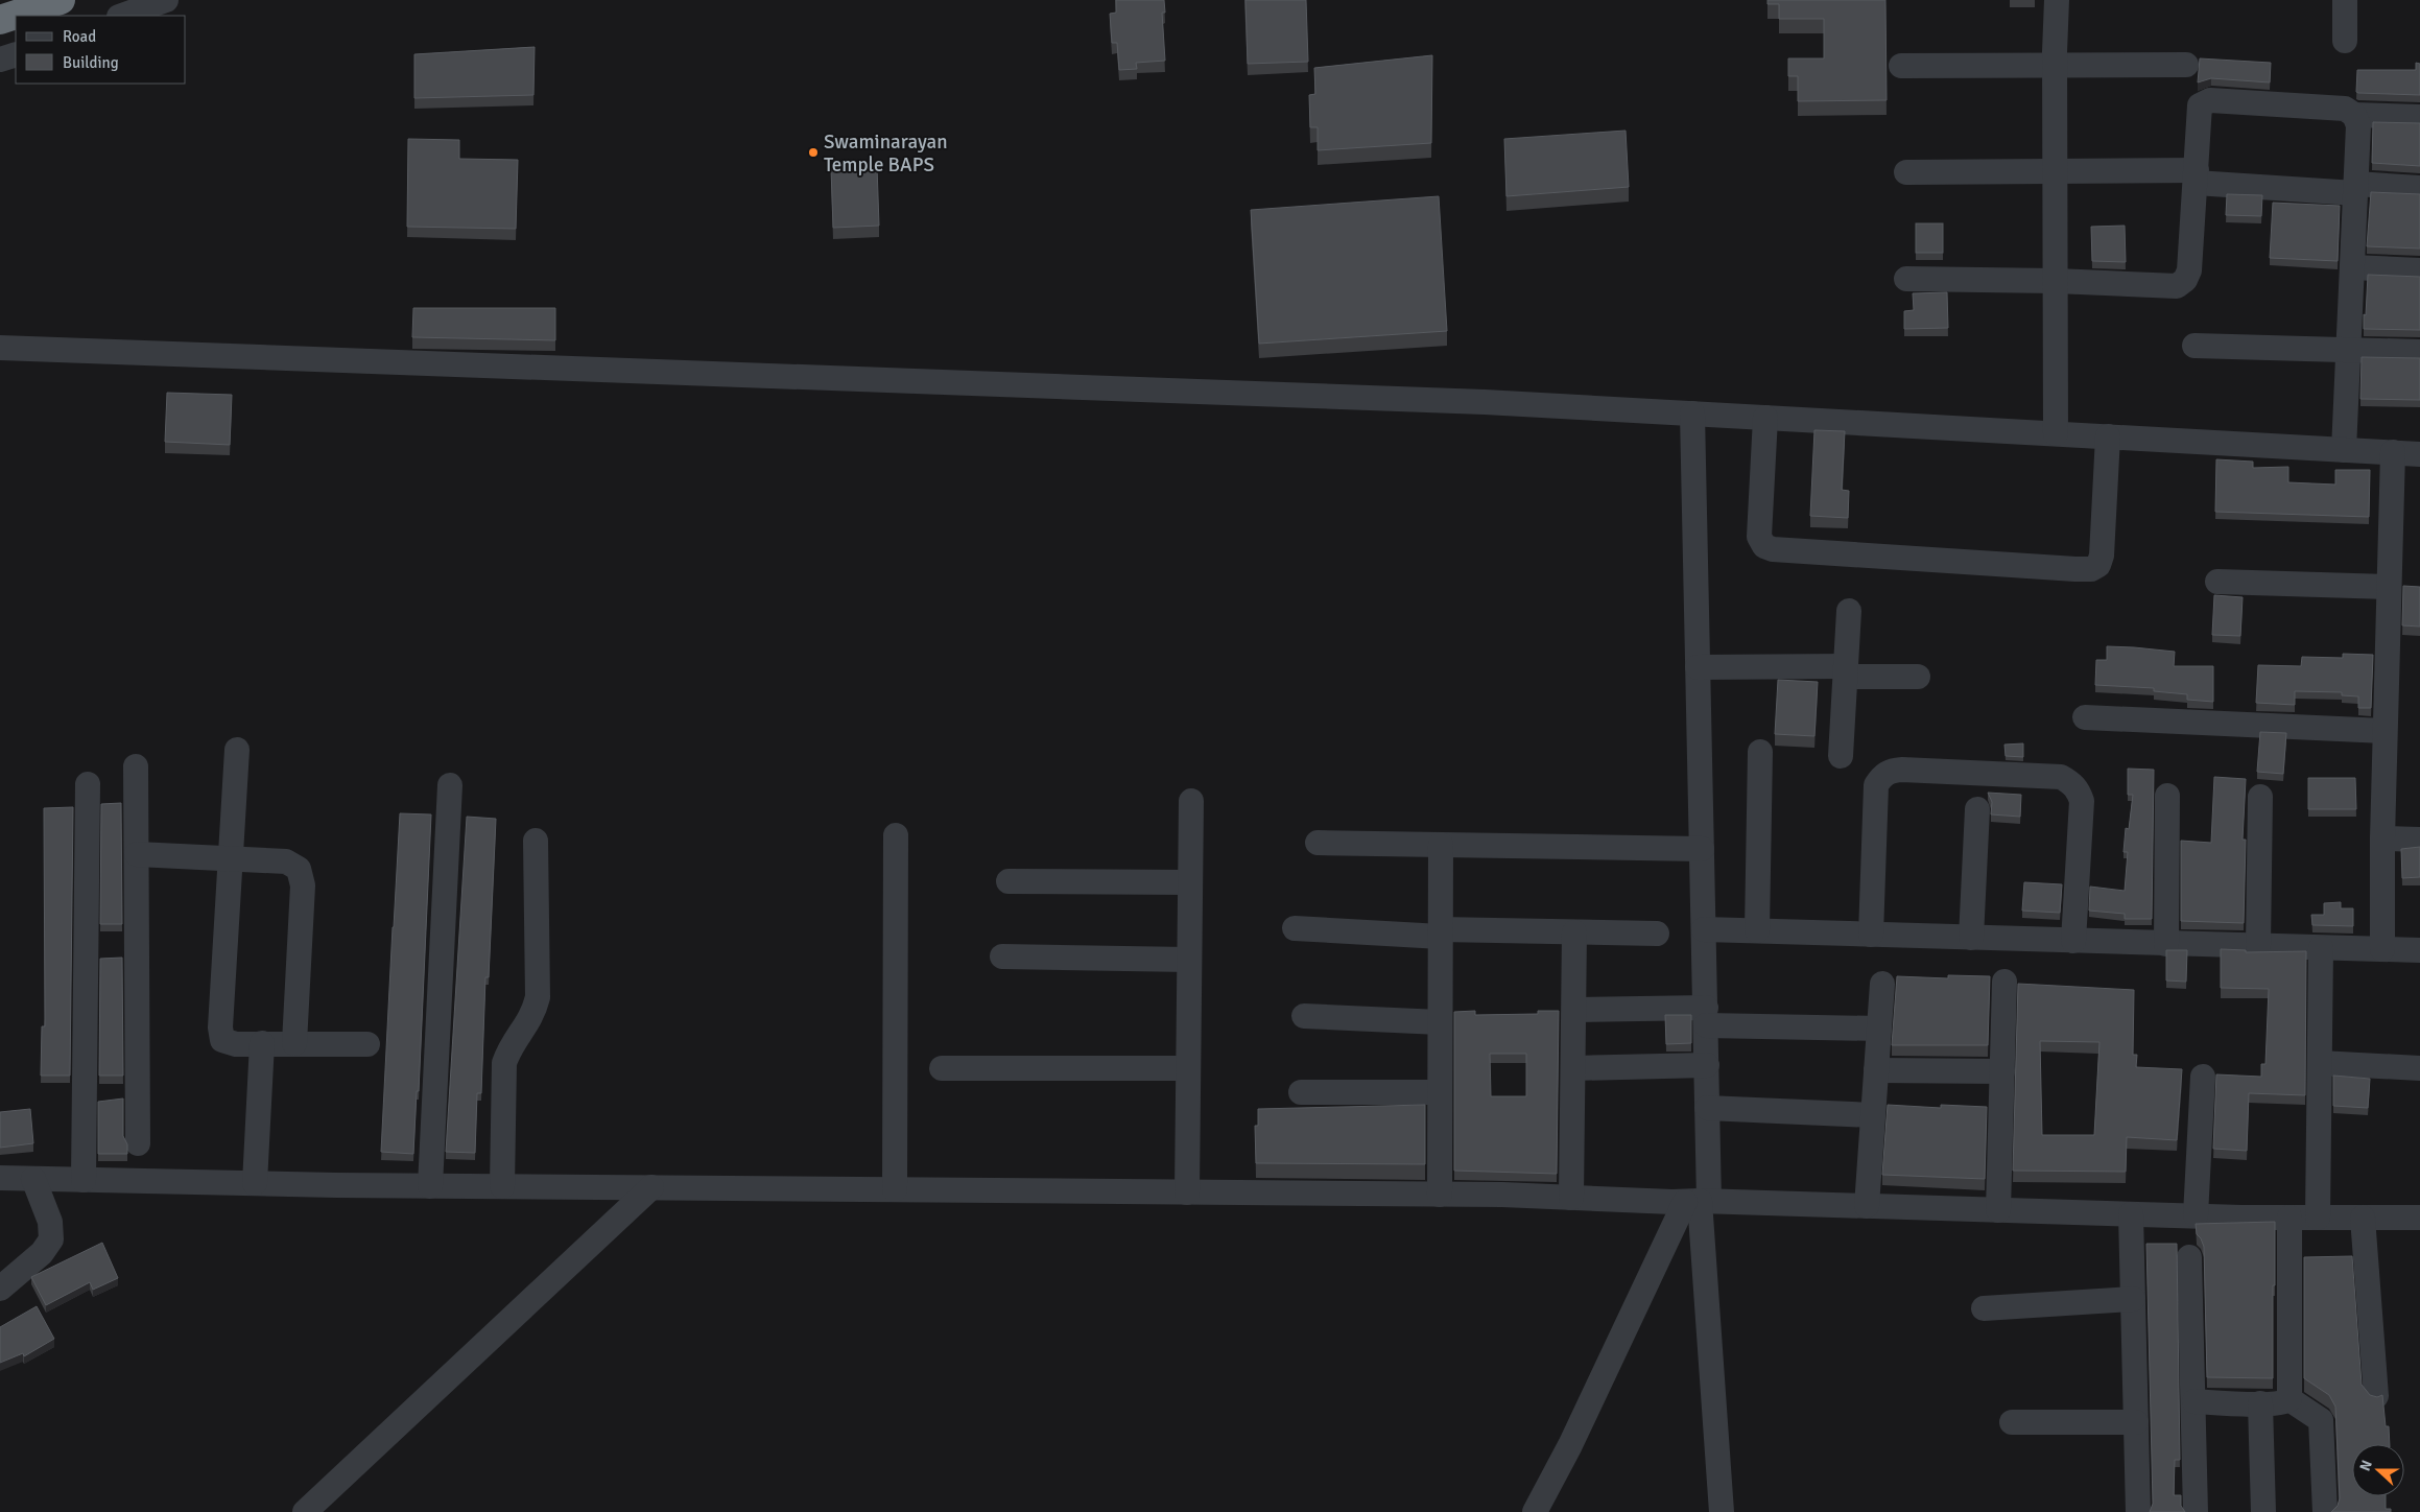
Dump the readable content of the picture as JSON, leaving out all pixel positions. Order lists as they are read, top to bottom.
{
  "places": ["Swaminarayan Temple BAPS"],
  "legend": ["Road", "Building"],
  "north": "left"
}
